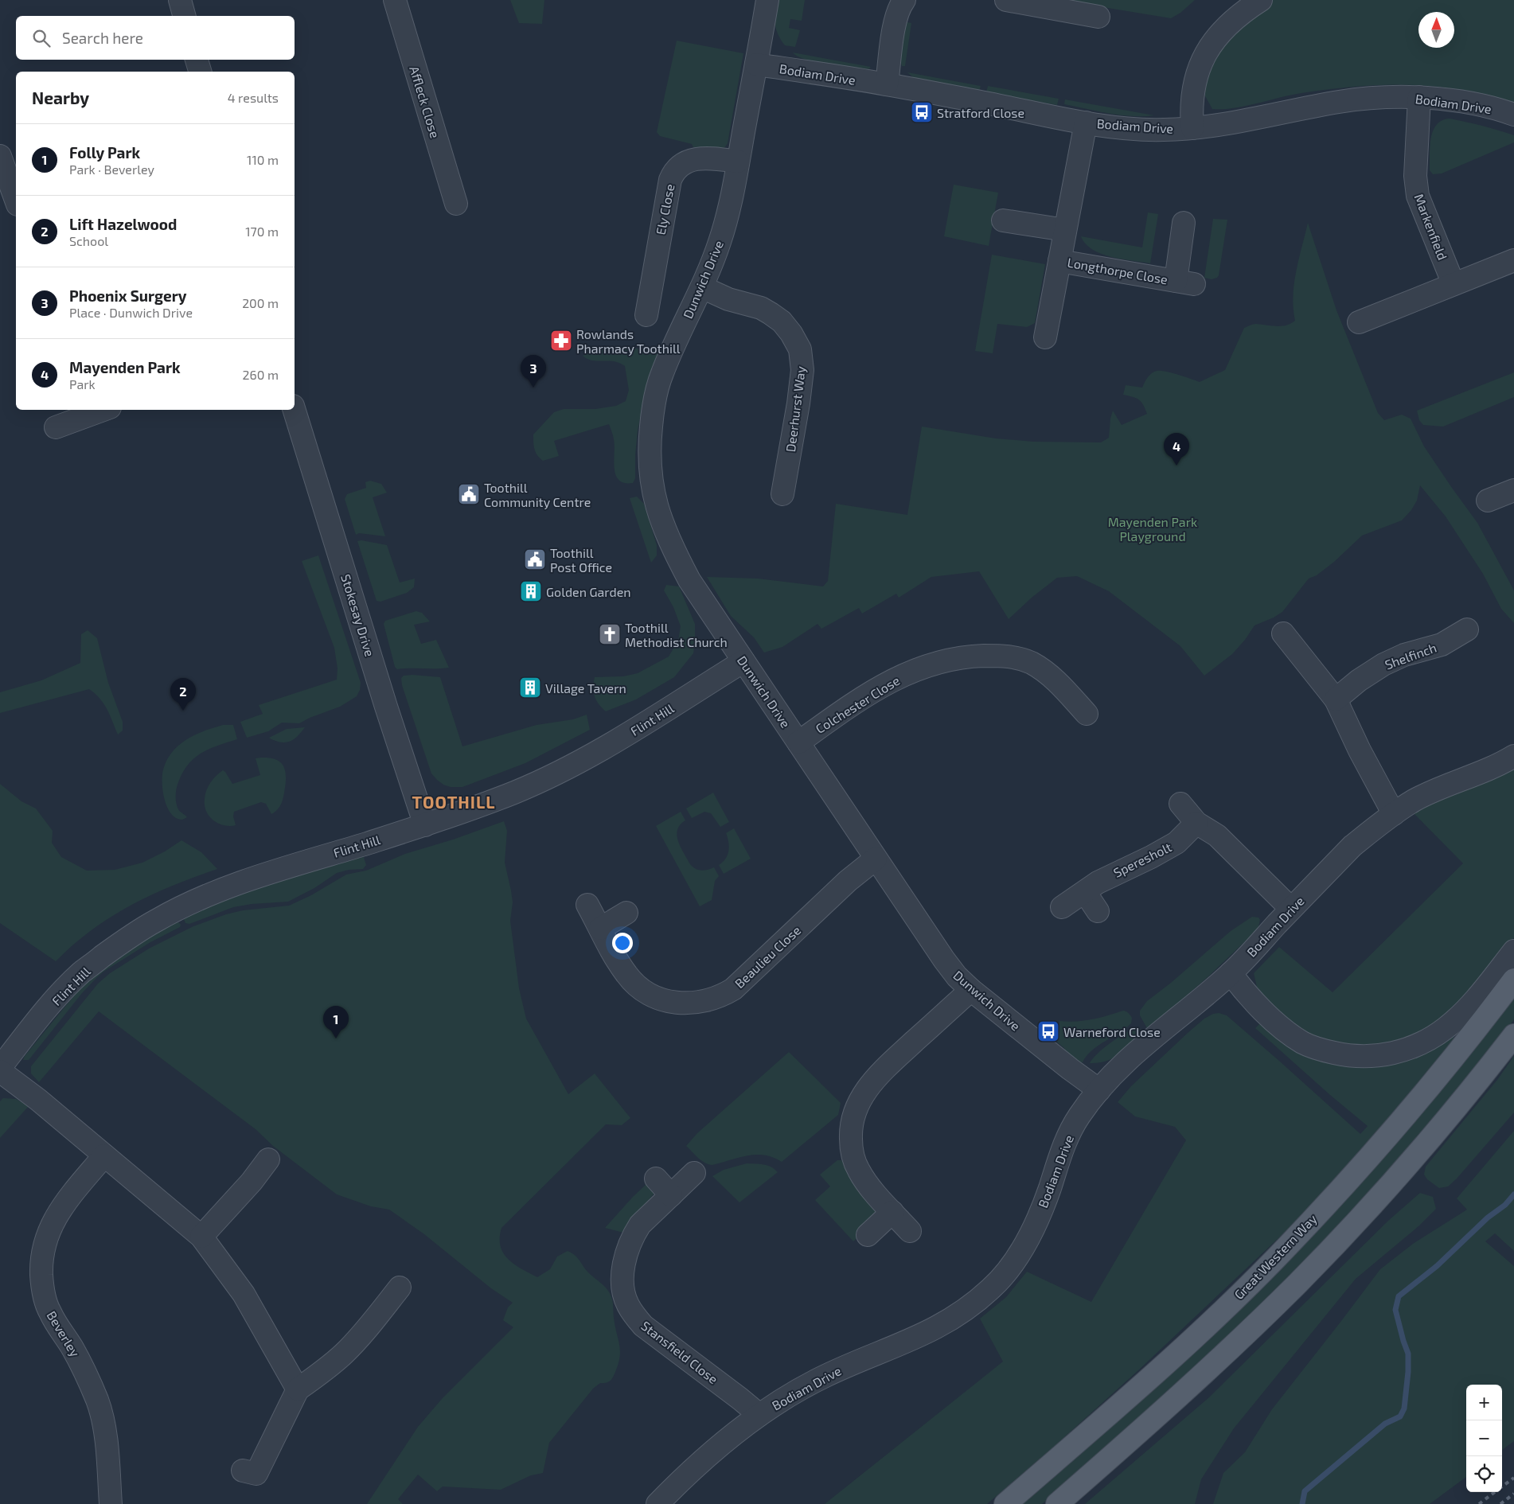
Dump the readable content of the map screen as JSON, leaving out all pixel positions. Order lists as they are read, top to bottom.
{
  "streets": {
    "main road": ["Great Western Way"],
    "street": [
      "Bodiam Drive",
      "Affleck Close",
      "Ely Close",
      "Markenfield",
      "Longthorpe Close",
      "Dunwich Drive",
      "Deerhurst Way",
      "Stokesay Drive",
      "Shelfinch",
      "Colchester Close",
      "Flint Hill",
      "Speresholt",
      "Beaulieu Close",
      "Beverley",
      "Stansfield Close"
    ]
  },
  "crossings": [
    ["Bodiam Drive", "Markenfield"],
    ["Bodiam Drive", "Longthorpe Close"],
    ["Bodiam Drive", "Dunwich Drive"],
    ["Bodiam Drive", "Stansfield Close"],
    ["Ely Close", "Dunwich Drive"],
    ["Dunwich Drive", "Deerhurst Way"],
    ["Dunwich Drive", "Colchester Close"],
    ["Dunwich Drive", "Flint Hill"],
    ["Dunwich Drive", "Beaulieu Close"],
    ["Stokesay Drive", "Flint Hill"]
  ],
  "districts": ["TOOTHILL"],
  "parks": ["Mayenden Park Playground"],
  "places": {
    "bus stop": ["Stratford Close", "Warneford Close"],
    "pharmacy": ["Rowlands Pharmacy Toothill"],
    "public building": ["Toothill Community Centre", "Toothill Post Office"],
    "building": ["Golden Garden", "Village Tavern"],
    "church": ["Toothill Methodist Church"]
  },
  "north": "top",
  "page": {
    "search": "Search here",
    "heading": ["Nearby", "4 results"],
    "list": [
      {
        "mark": "1",
        "name": "Folly Park",
        "note": "Park · Beverley",
        "value": "110 m"
      },
      {
        "mark": "2",
        "name": "Lift Hazelwood",
        "note": "School",
        "value": "170 m"
      },
      {
        "mark": "3",
        "name": "Phoenix Surgery",
        "note": "Place · Dunwich Drive",
        "value": "200 m"
      },
      {
        "mark": "4",
        "name": "Mayenden Park",
        "note": "Park",
        "value": "260 m"
      }
    ],
    "pins": [
      "3",
      "4",
      "2",
      "1"
    ],
    "map_buttons": ["+", "−"]
  }
}
